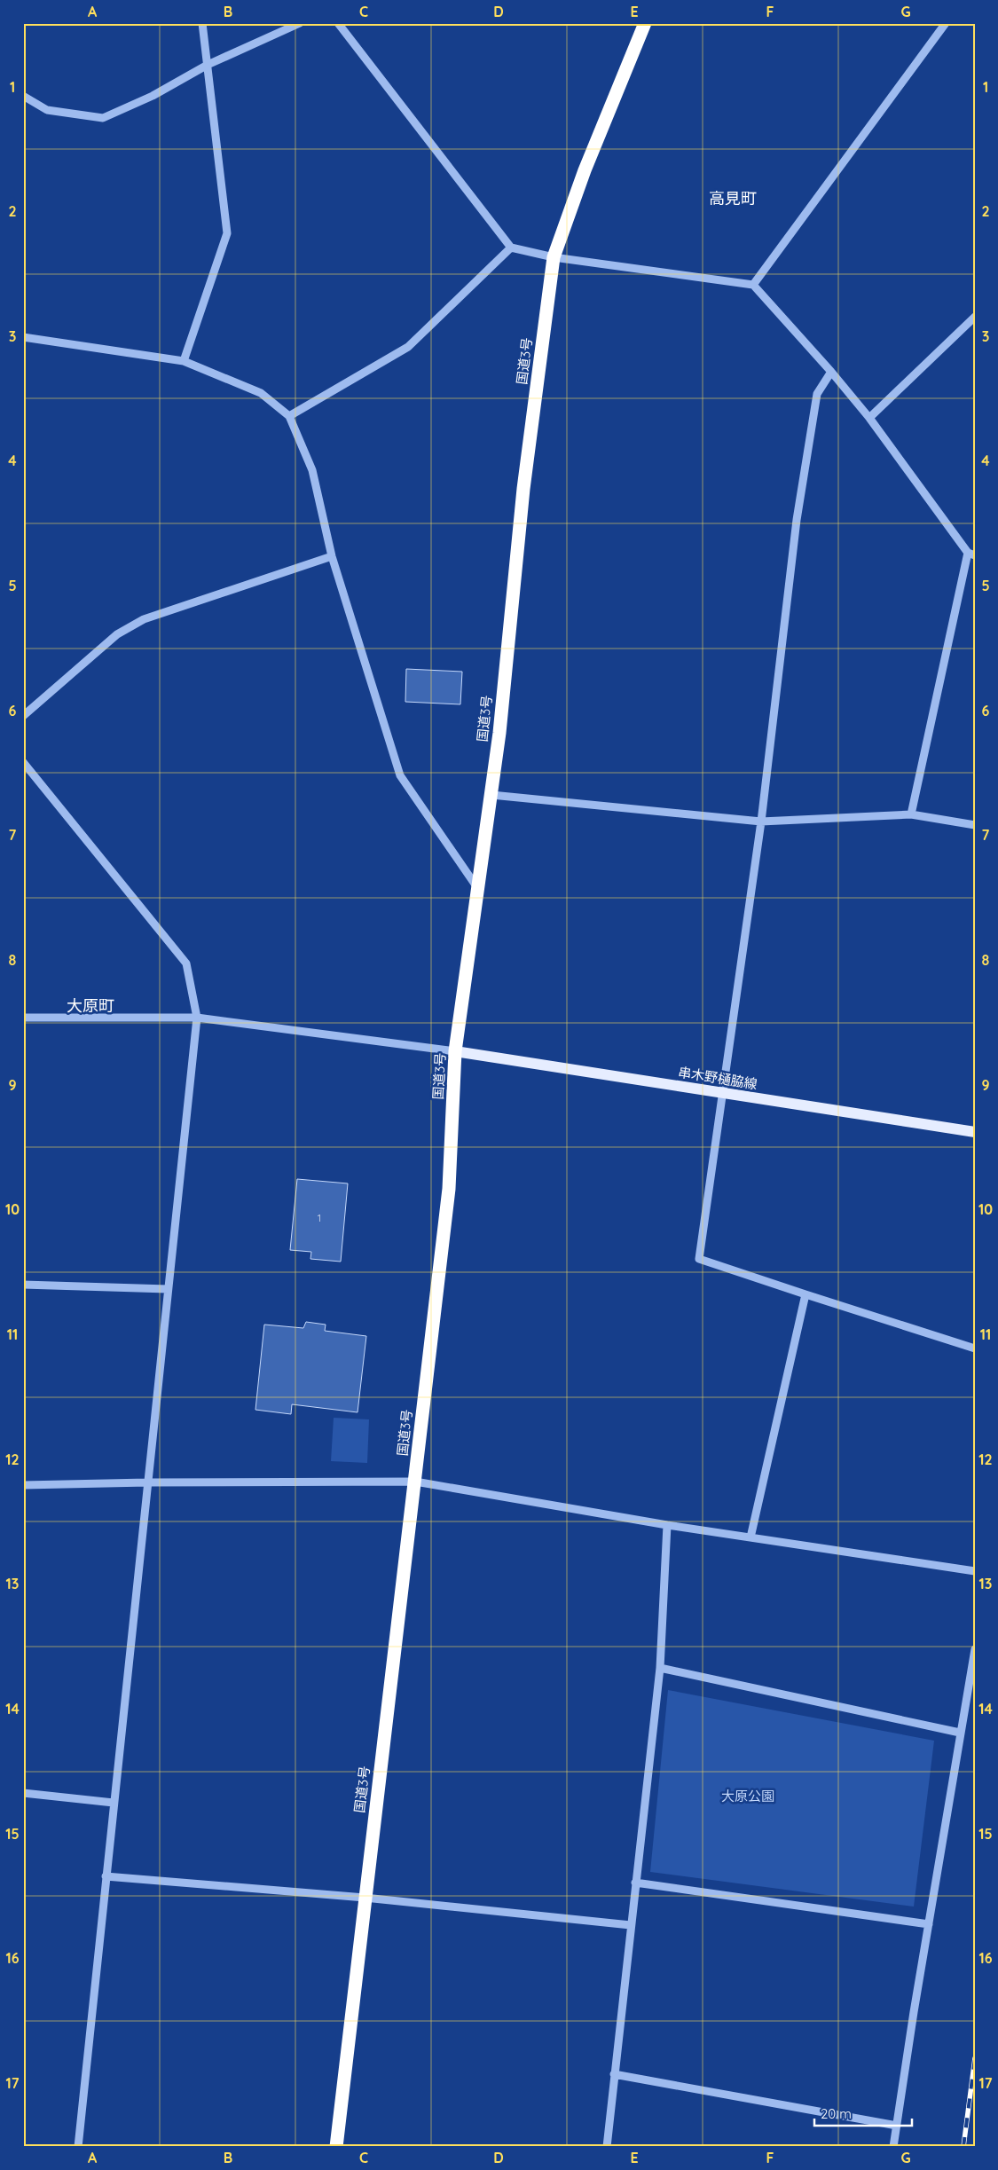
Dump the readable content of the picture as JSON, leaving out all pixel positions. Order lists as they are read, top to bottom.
{
  "streets": {
    "highway": ["国道3号"],
    "main road": ["串木野樋脇線"]
  },
  "crossings": [
    ["国道3号", "串木野樋脇線"]
  ],
  "districts": ["高見町", "大原町"],
  "parks": ["大原公園"],
  "house_numbers": ["1"],
  "scale_bar": "20 m",
  "grid": {
    "columns": [
      "A",
      "B",
      "C",
      "D",
      "E",
      "F",
      "G"
    ],
    "rows": [
      "1",
      "2",
      "3",
      "4",
      "5",
      "6",
      "7",
      "8",
      "9",
      "10",
      "11",
      "12",
      "13",
      "14",
      "15",
      "16",
      "17"
    ]
  }
}
